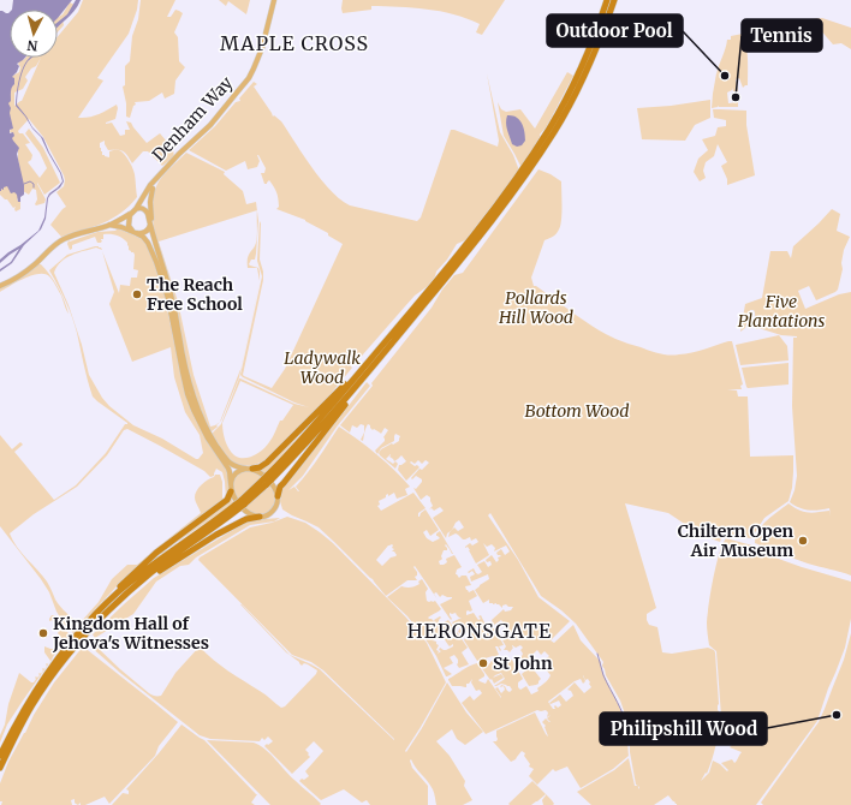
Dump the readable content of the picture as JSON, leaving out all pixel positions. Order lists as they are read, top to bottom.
{
  "streets": {
    "main road": ["Denham Way"]
  },
  "districts": ["MAPLE CROSS", "HERONSGATE"],
  "parks": [
    "Pollards Hill Wood",
    "Five Plantations",
    "Ladywalk Wood",
    "Bottom Wood"
  ],
  "places": [
    "Outdoor Pool",
    "Tennis",
    "The Reach Free School",
    "Chiltern Open Air Museum",
    "Kingdom Hall of Jehova's Witnesses",
    "St John",
    "Philipshill Wood"
  ],
  "north": "bottom"
}
